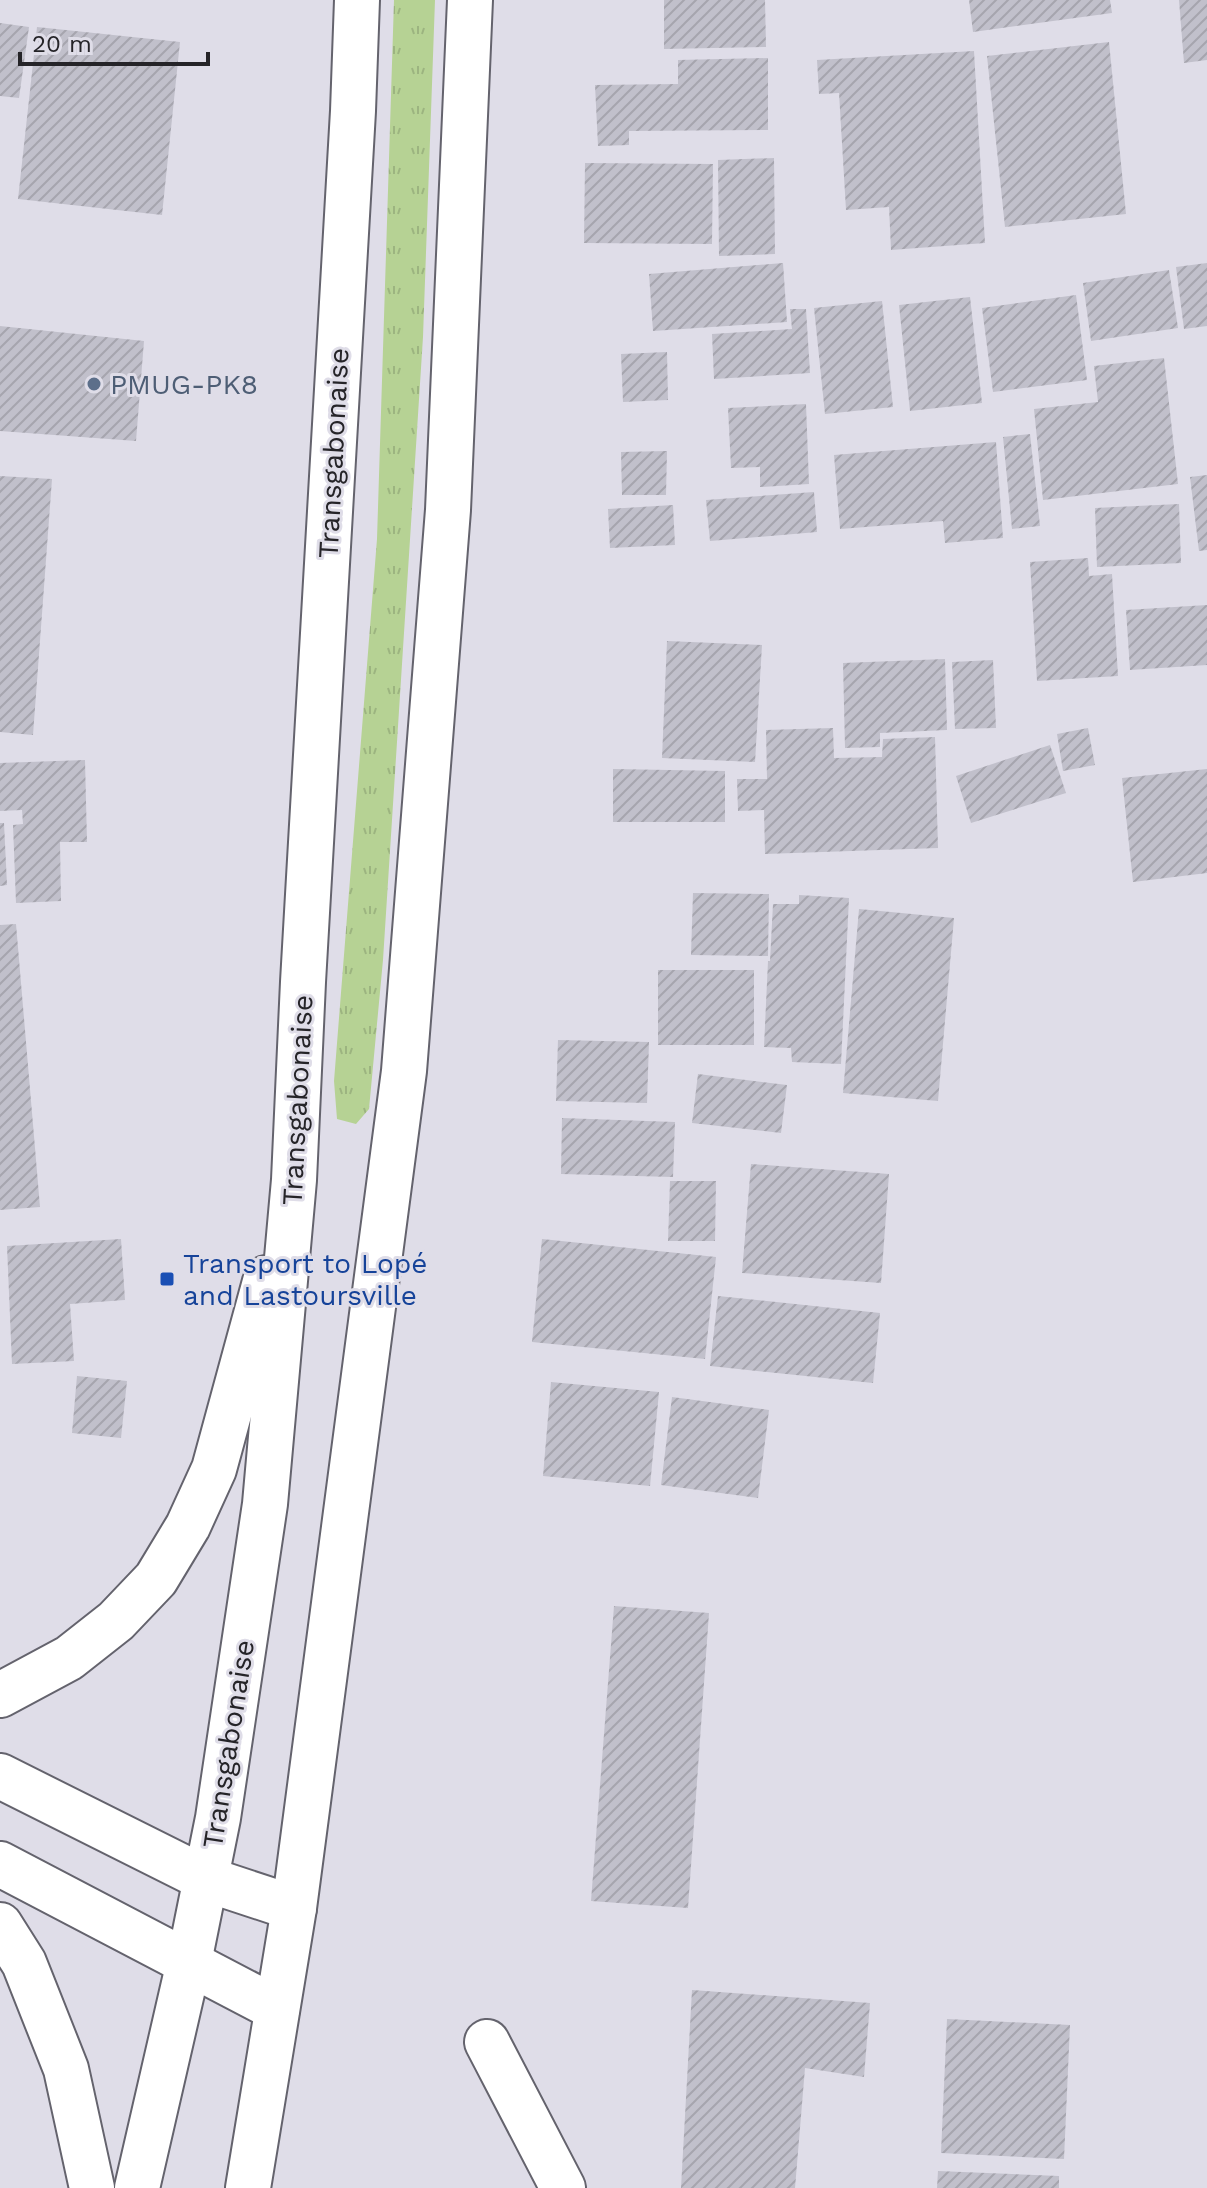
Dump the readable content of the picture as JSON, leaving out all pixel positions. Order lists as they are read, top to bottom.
{
  "streets": {
    "main road": ["Transgabonaise"]
  },
  "places": {
    "other": ["PMUG-PK8"],
    "transit": ["Transport to Lopé and Lastoursville"]
  },
  "scale_bar": "20 m"
}
